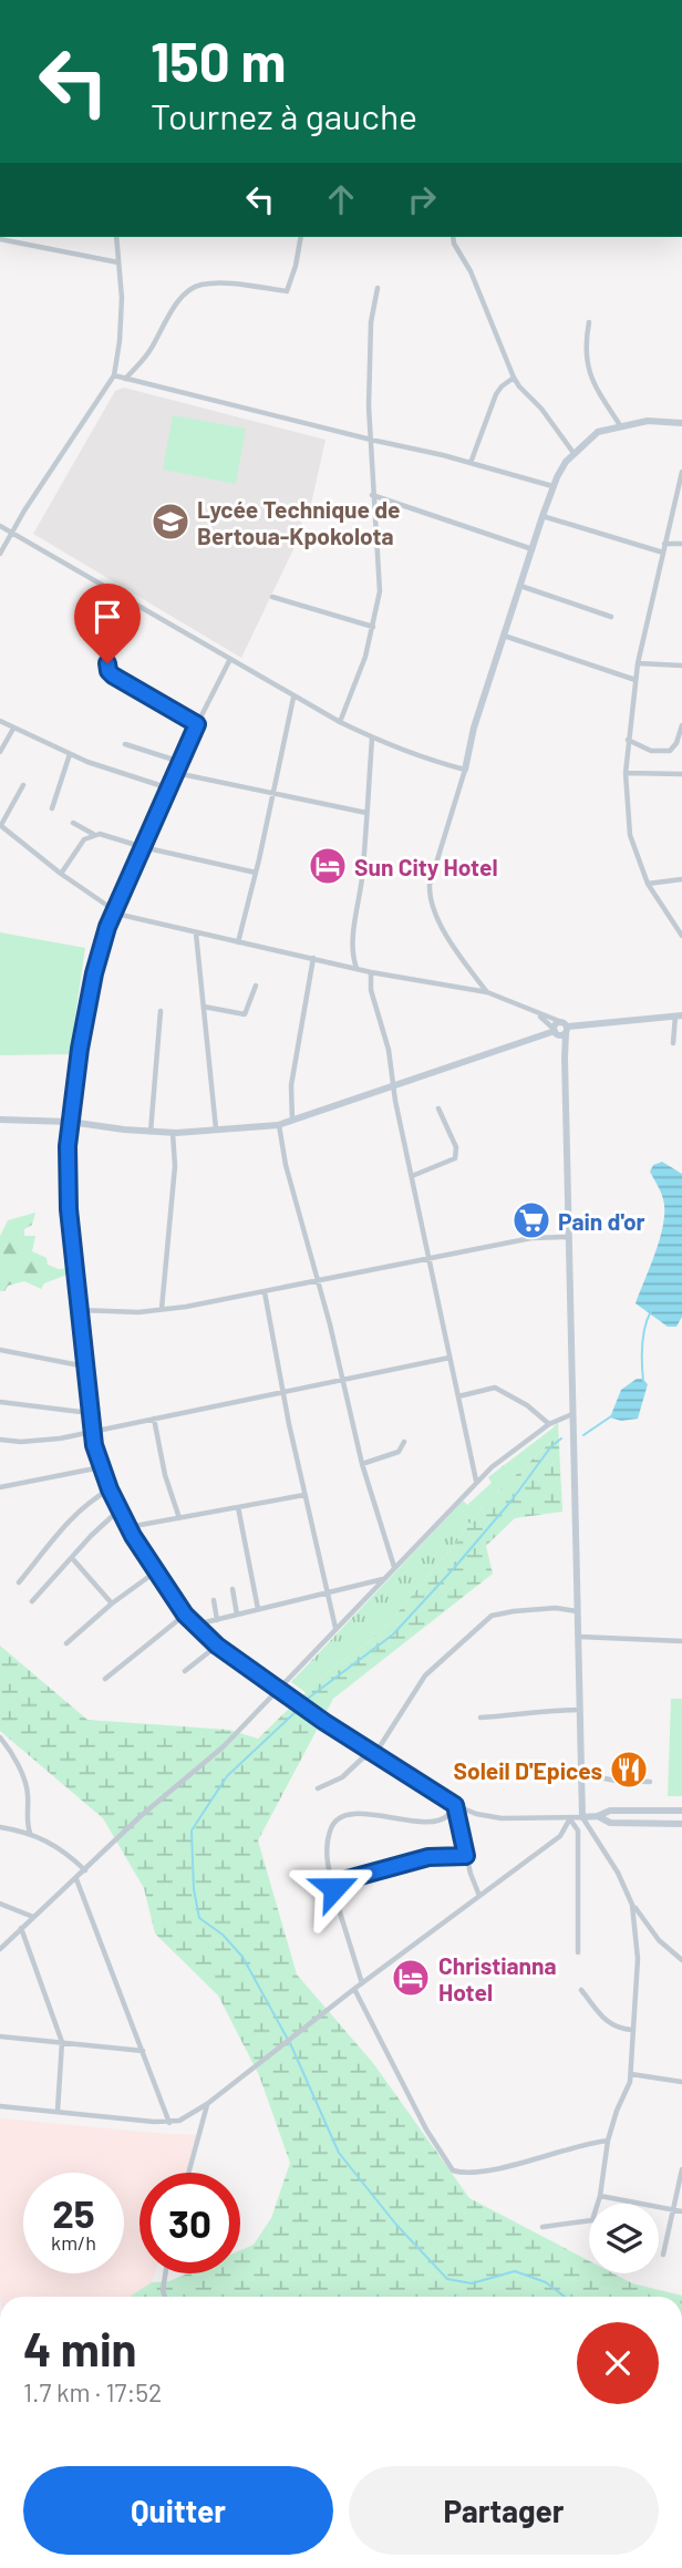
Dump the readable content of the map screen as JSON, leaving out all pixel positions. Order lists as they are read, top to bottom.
{
  "places": {
    "school or university": ["Lycée Technique de Bertoua-Kpokolota"],
    "hotel": ["Sun City Hotel", "Christianna Hotel"],
    "supermarket": ["Pain d'or"],
    "restaurant": ["Soleil D'Epices"]
  },
  "page": {
    "turn": ["150 m", "Tournez à gauche"],
    "speed": "25 km/h",
    "limit": "30",
    "heading": ["4 min", "1.7 km · 17:52"],
    "buttons": ["Quitter", "Partager"]
  }
}
